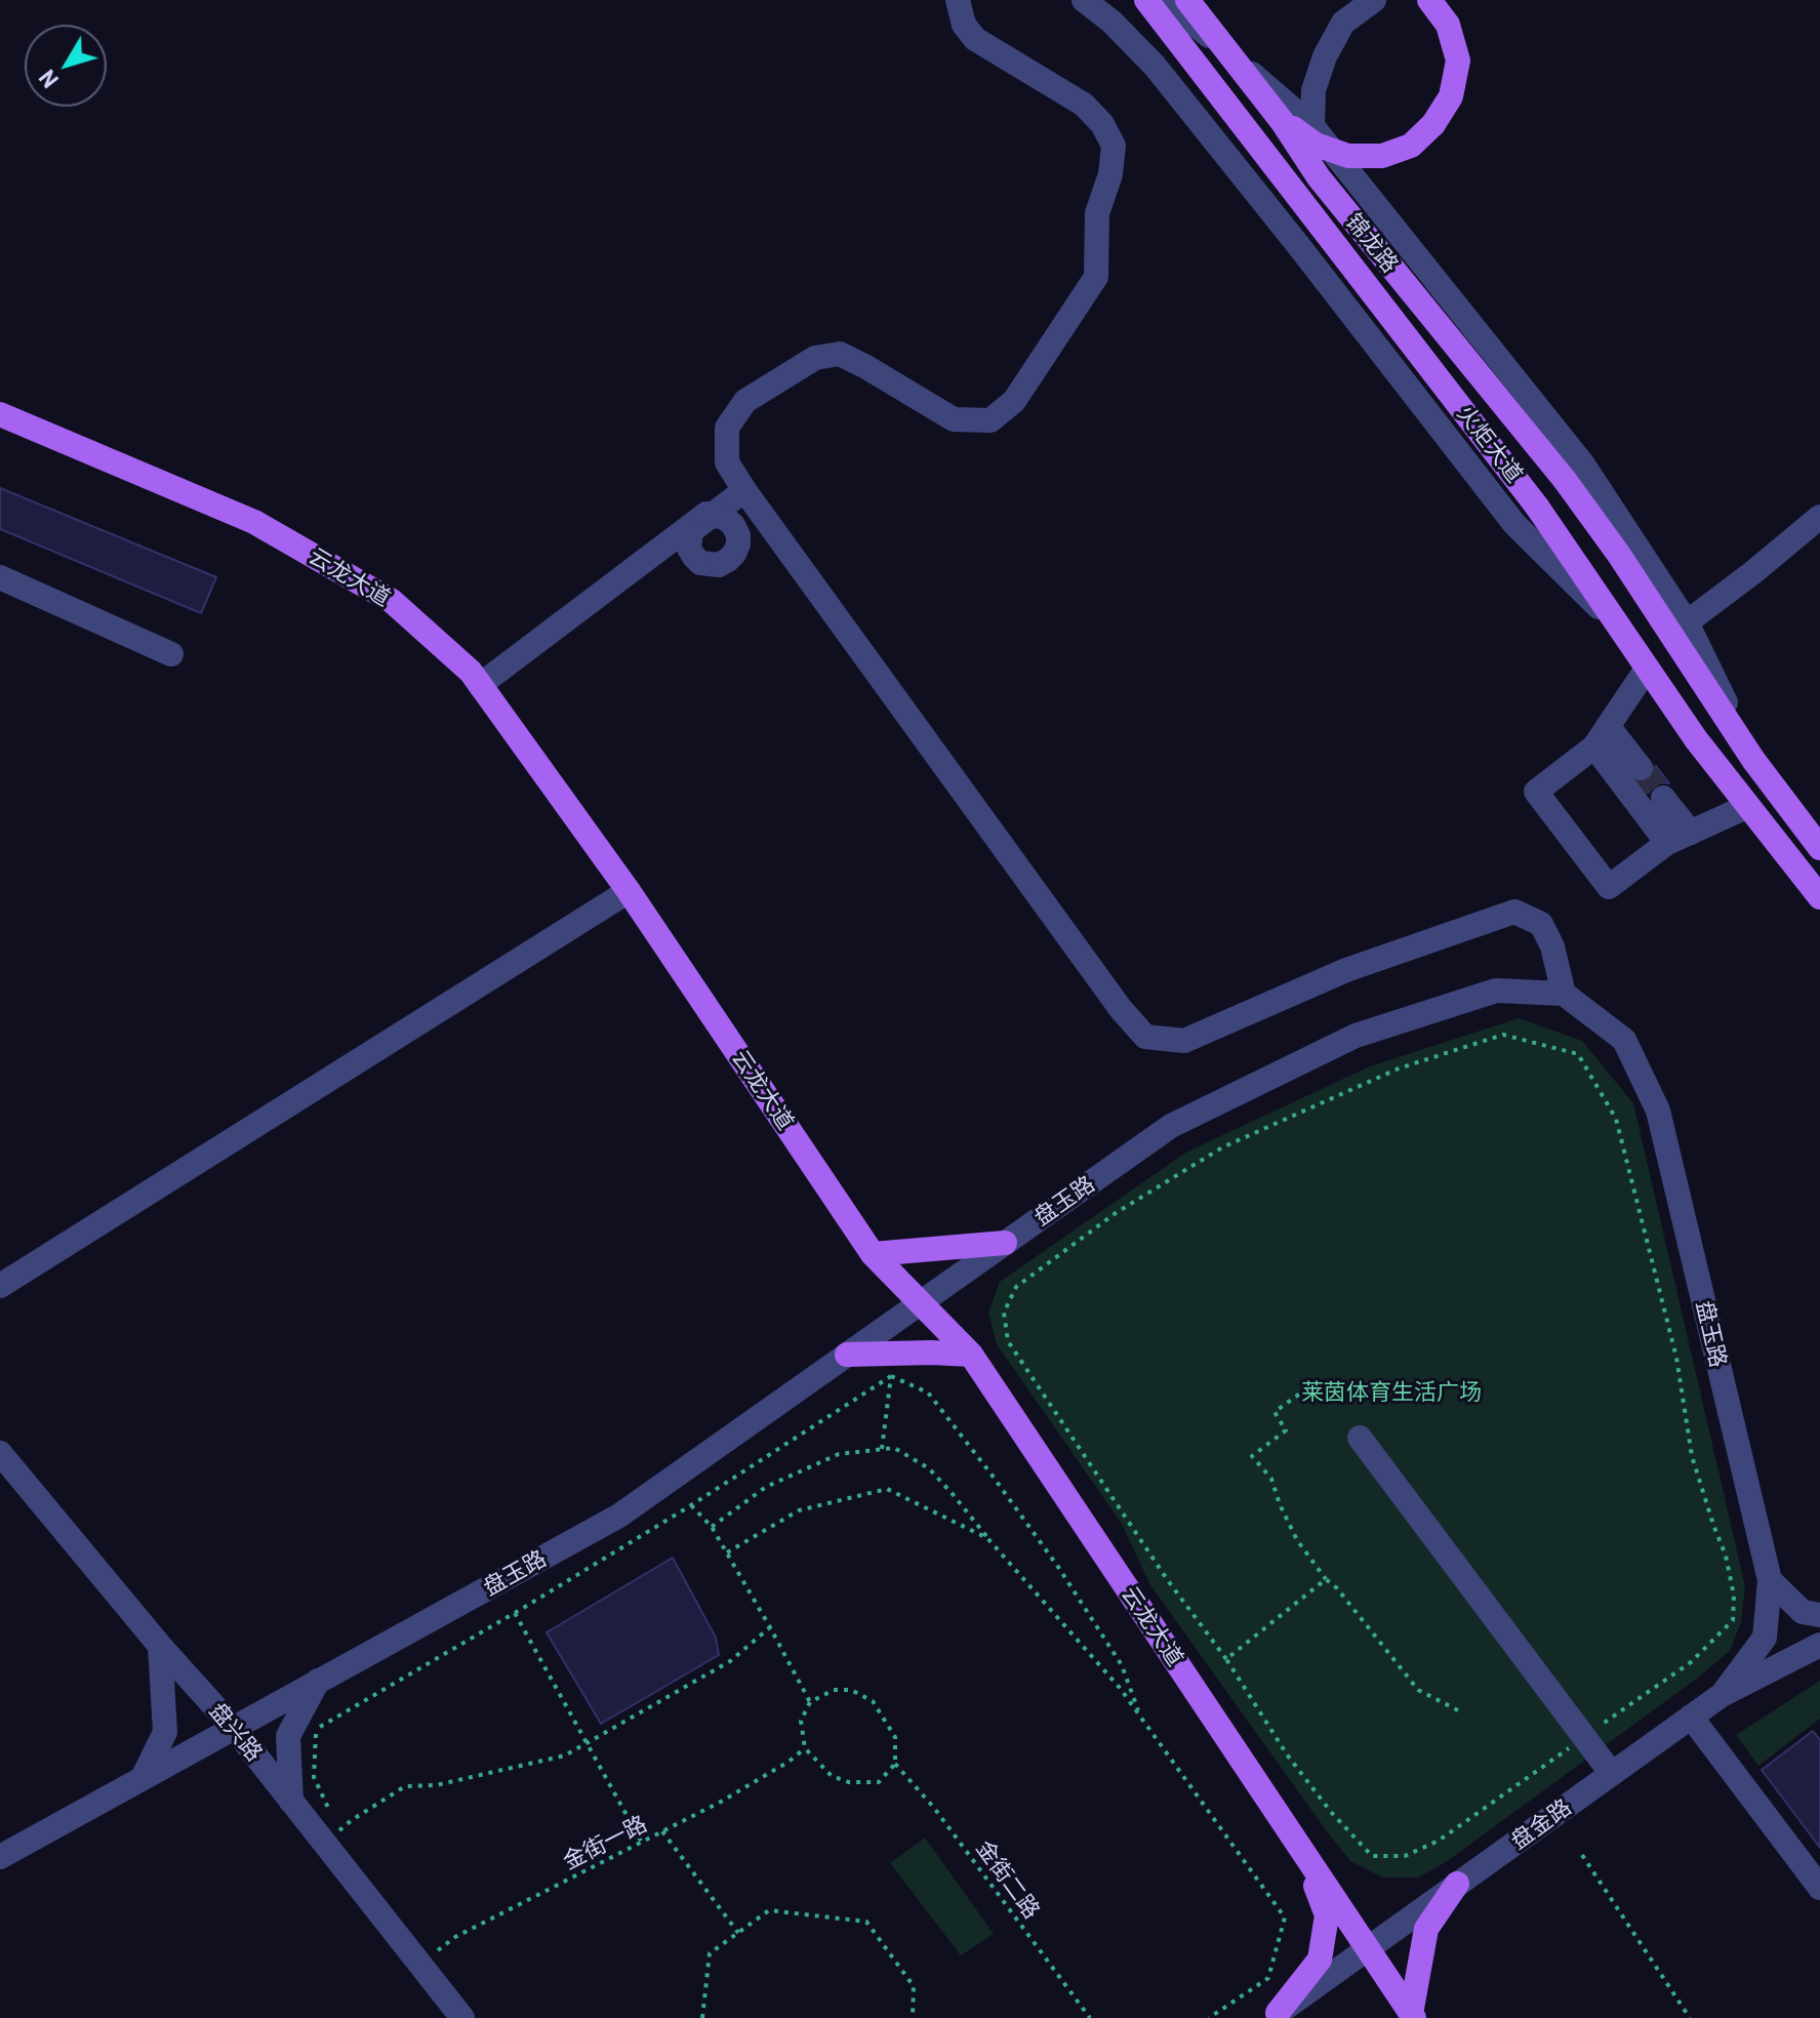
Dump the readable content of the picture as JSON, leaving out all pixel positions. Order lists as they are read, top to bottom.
{
  "streets": {
    "main road": ["锦龙路", "火炬大道", "云龙大道"],
    "street": ["盘玉路", "盘兴路", "盘金路"],
    "path": ["金街一路", "金街二路"]
  },
  "crossings": [
    ["云龙大道", "盘玉路"],
    ["云龙大道", "盘金路"],
    ["盘玉路", "盘兴路"],
    ["盘兴路", "金街一路"],
    ["金街一路", "金街二路"]
  ],
  "parks": ["莱茵体育生活广场"],
  "north": "bottom left"
}
